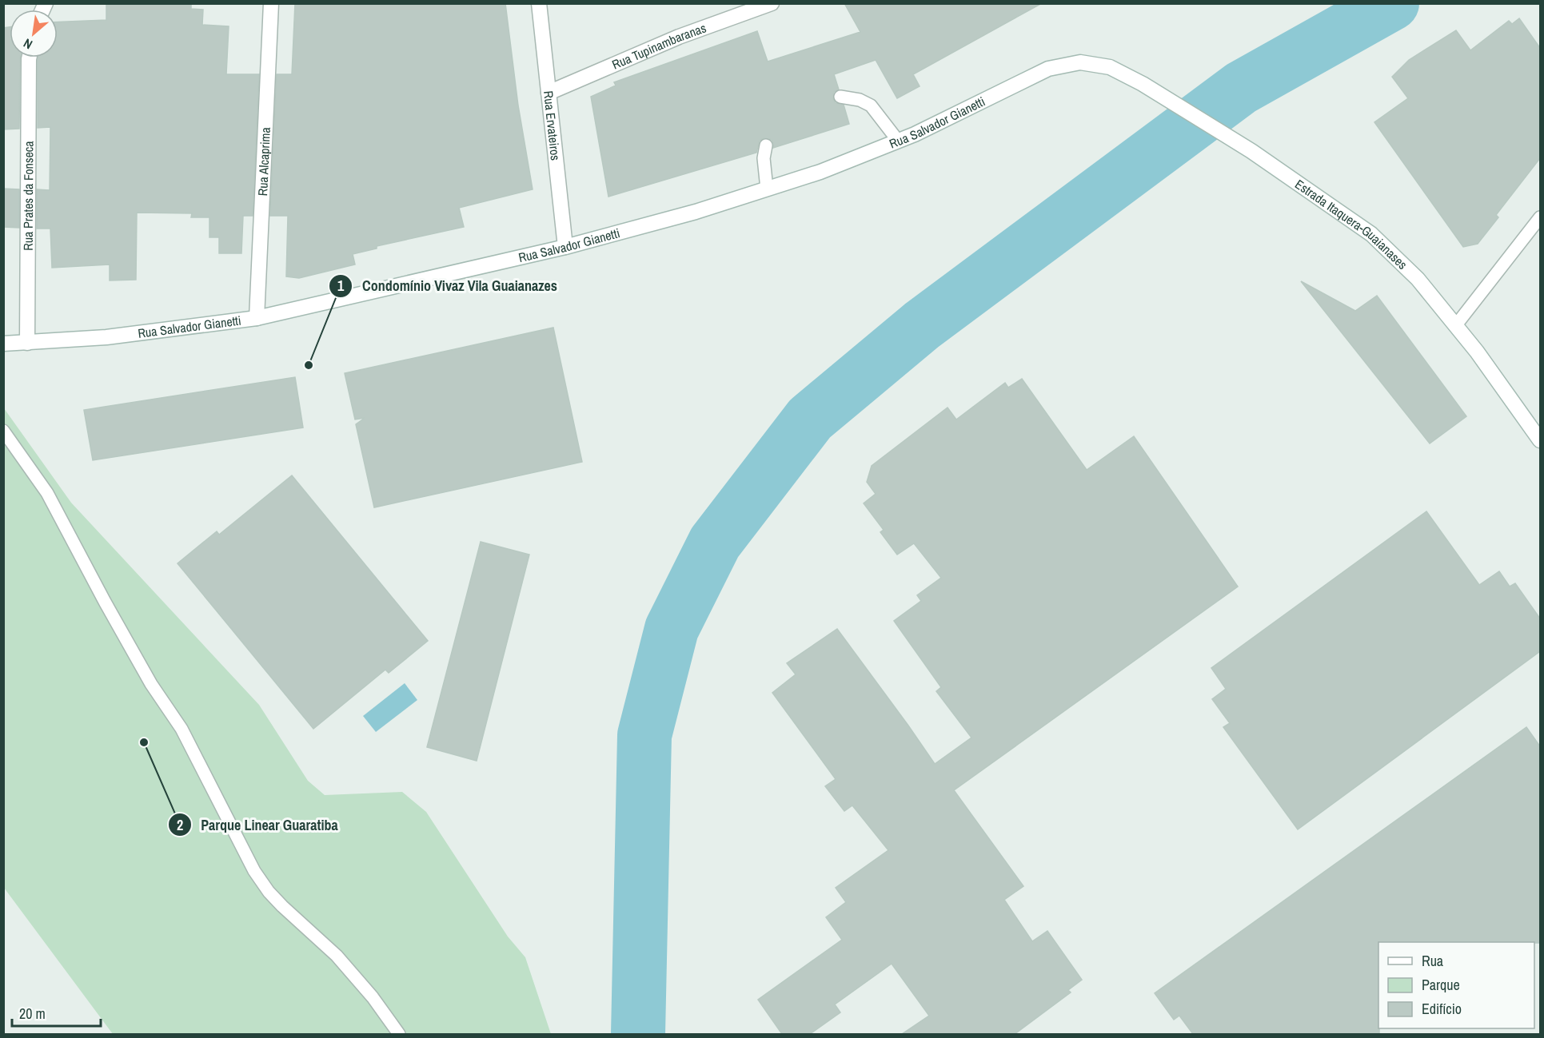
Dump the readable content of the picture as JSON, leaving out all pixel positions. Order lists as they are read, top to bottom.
{
  "streets": {
    "main road": [
      "Rua Tupinambaranas",
      "Rua Salvador Gianetti",
      "Rua Ervateiros",
      "Rua Alcaprima",
      "Rua Prates da Fonseca",
      "Estrada Itaquera-Guaianases"
    ]
  },
  "crossings": [
    ["Rua Tupinambaranas", "Rua Ervateiros"],
    ["Rua Salvador Gianetti", "Rua Ervateiros"],
    ["Rua Salvador Gianetti", "Rua Alcaprima"],
    ["Rua Salvador Gianetti", "Rua Prates da Fonseca"],
    ["Rua Salvador Gianetti", "Estrada Itaquera-Guaianases"]
  ],
  "places": ["Condomínio Vivaz Vila Guaianazes", "Parque Linear Guaratiba"],
  "legend": ["Rua", "Parque", "Edifício"],
  "scale_bar": "20 m",
  "north": "bottom left"
}
